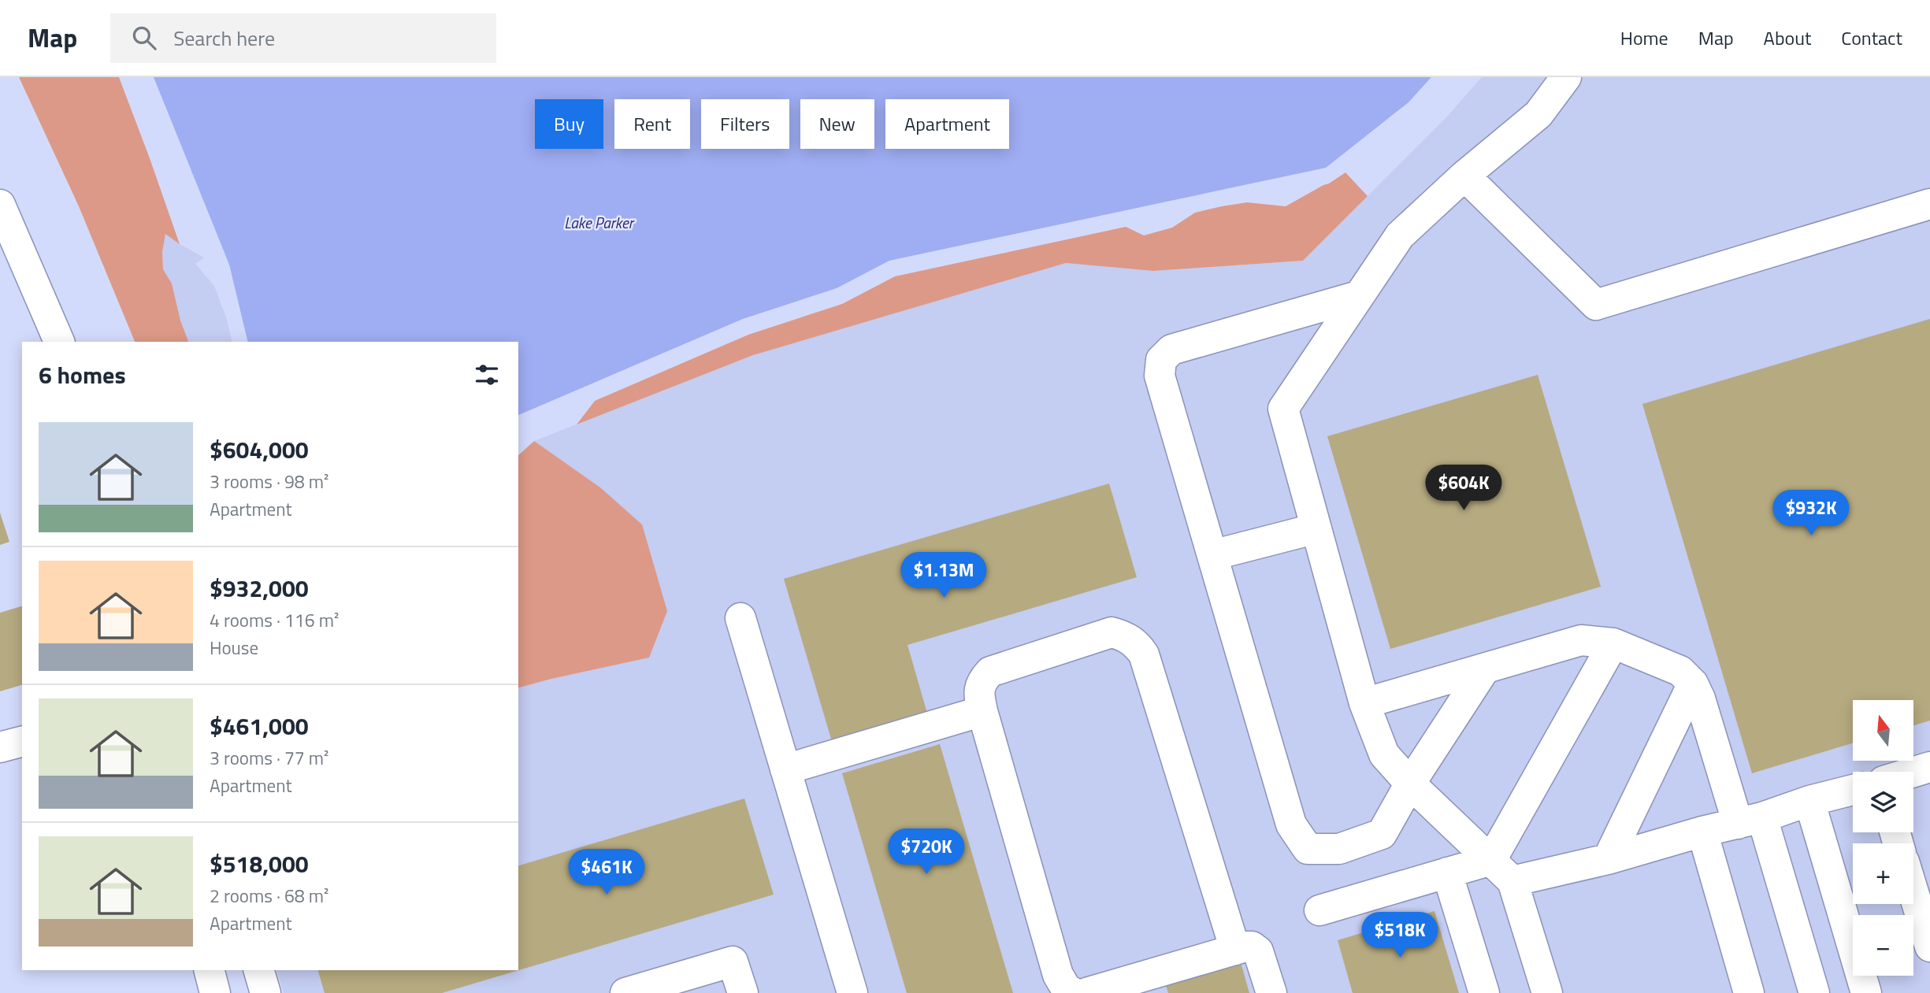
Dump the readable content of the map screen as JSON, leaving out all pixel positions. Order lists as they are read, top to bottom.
{
  "water": ["Lake Parker"],
  "north": "top",
  "page": {
    "header": "Map",
    "search": "Search here",
    "nav": [
      "Home",
      "Map",
      "About",
      "Contact"
    ],
    "chip": [
      "Buy",
      "Rent",
      "Filters",
      "New",
      "Apartment"
    ],
    "heading": "6 homes",
    "list": [
      {
        "name": "$604,000",
        "note": "3 rooms · 98 m² · Apartment"
      },
      {
        "name": "$932,000",
        "note": "4 rooms · 116 m² · House"
      },
      {
        "name": "$461,000",
        "note": "3 rooms · 77 m² · Apartment"
      },
      {
        "name": "$518,000",
        "note": "2 rooms · 68 m² · Apartment"
      }
    ],
    "price": [
      "$604K",
      "$932K",
      "$1.13M",
      "$720K",
      "$461K",
      "$518K"
    ],
    "map_buttons": ["+", "−"]
  }
}
